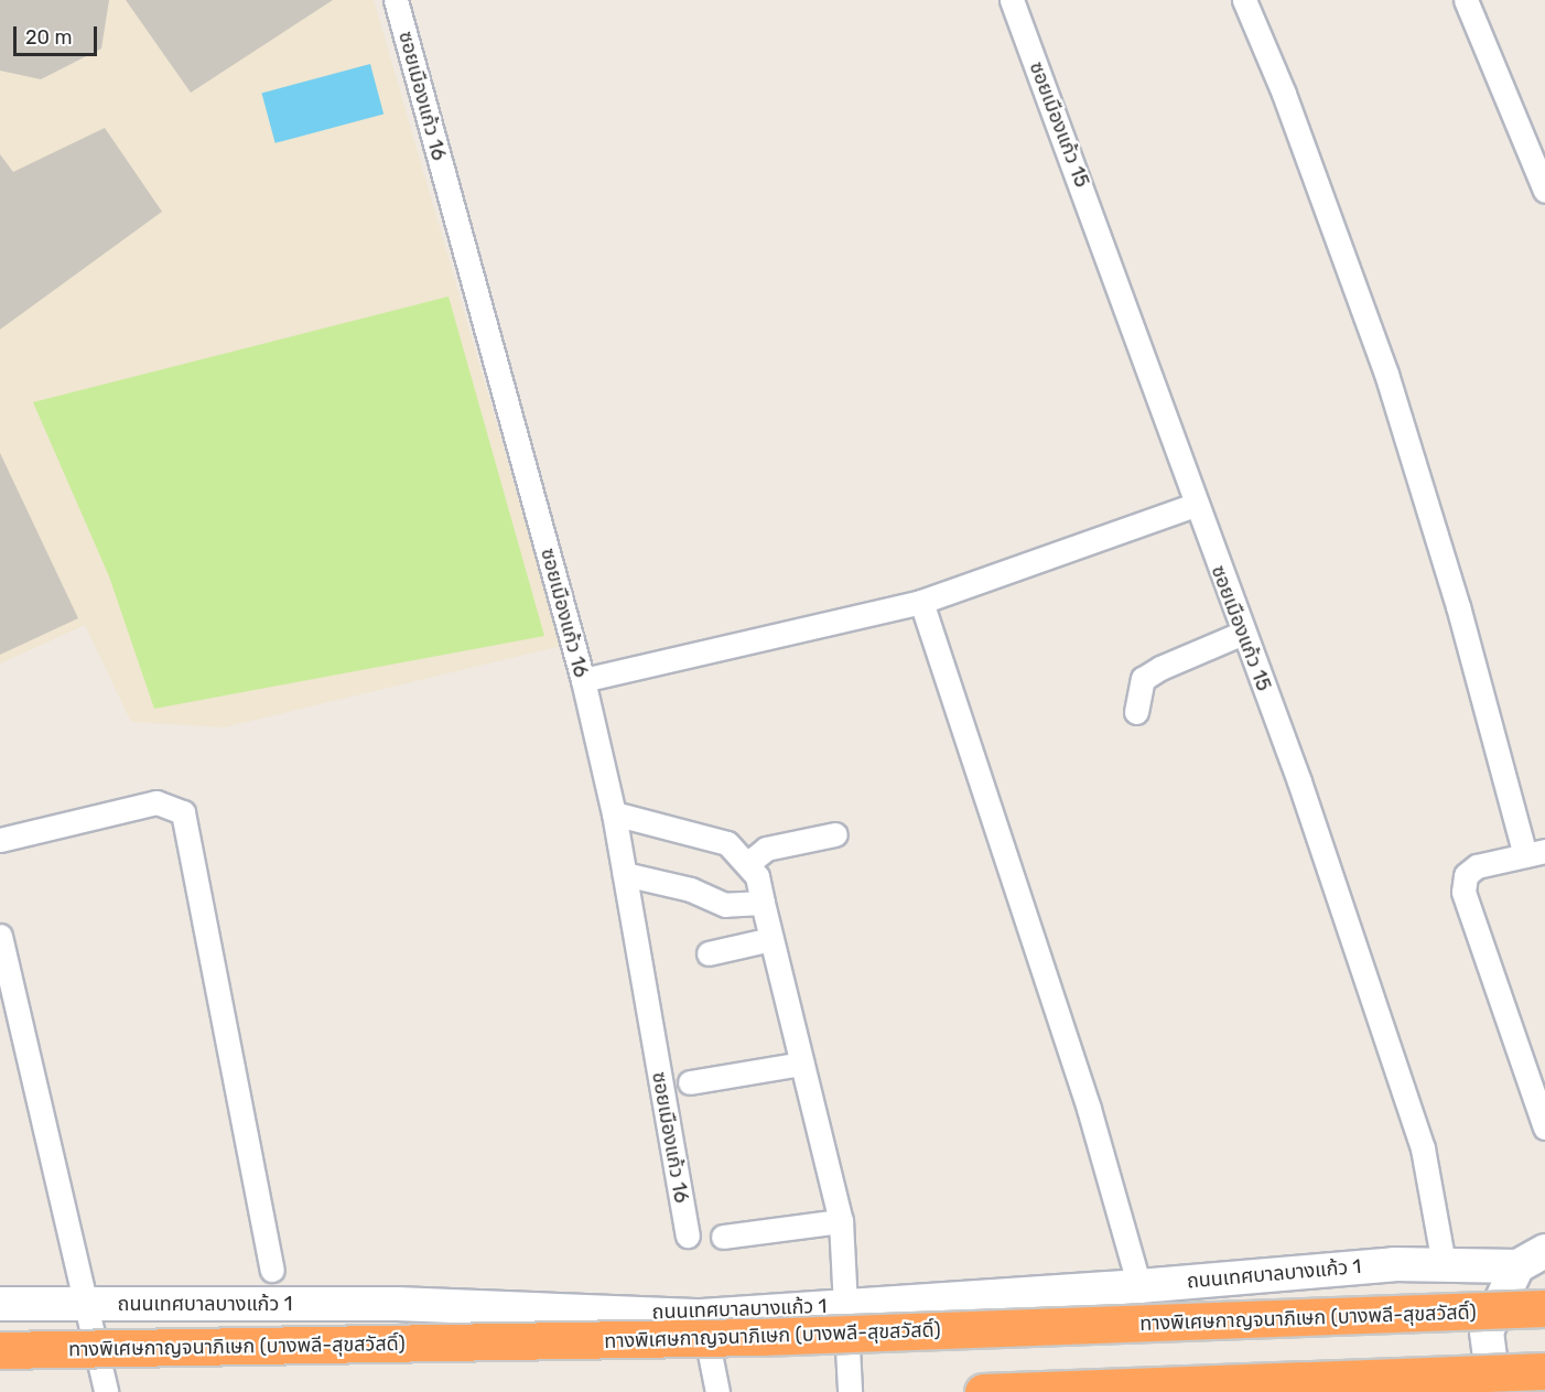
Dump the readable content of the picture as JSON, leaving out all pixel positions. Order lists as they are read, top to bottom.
{
  "streets": {
    "highway": ["ทางพิเศษกาญจนาภิเษก (บางพลี-สุขสวัสดิ์)"],
    "main road": ["ถนนเทศบาลบางแก้ว 1"],
    "street": ["ซอยเมืองแก้ว 16", "ซอยเมืองแก้ว 15"]
  },
  "crossings": [
    ["ซอยเมืองแก้ว 15", "ถนนเทศบาลบางแก้ว 1"]
  ],
  "scale_bar": "20 m"
}
